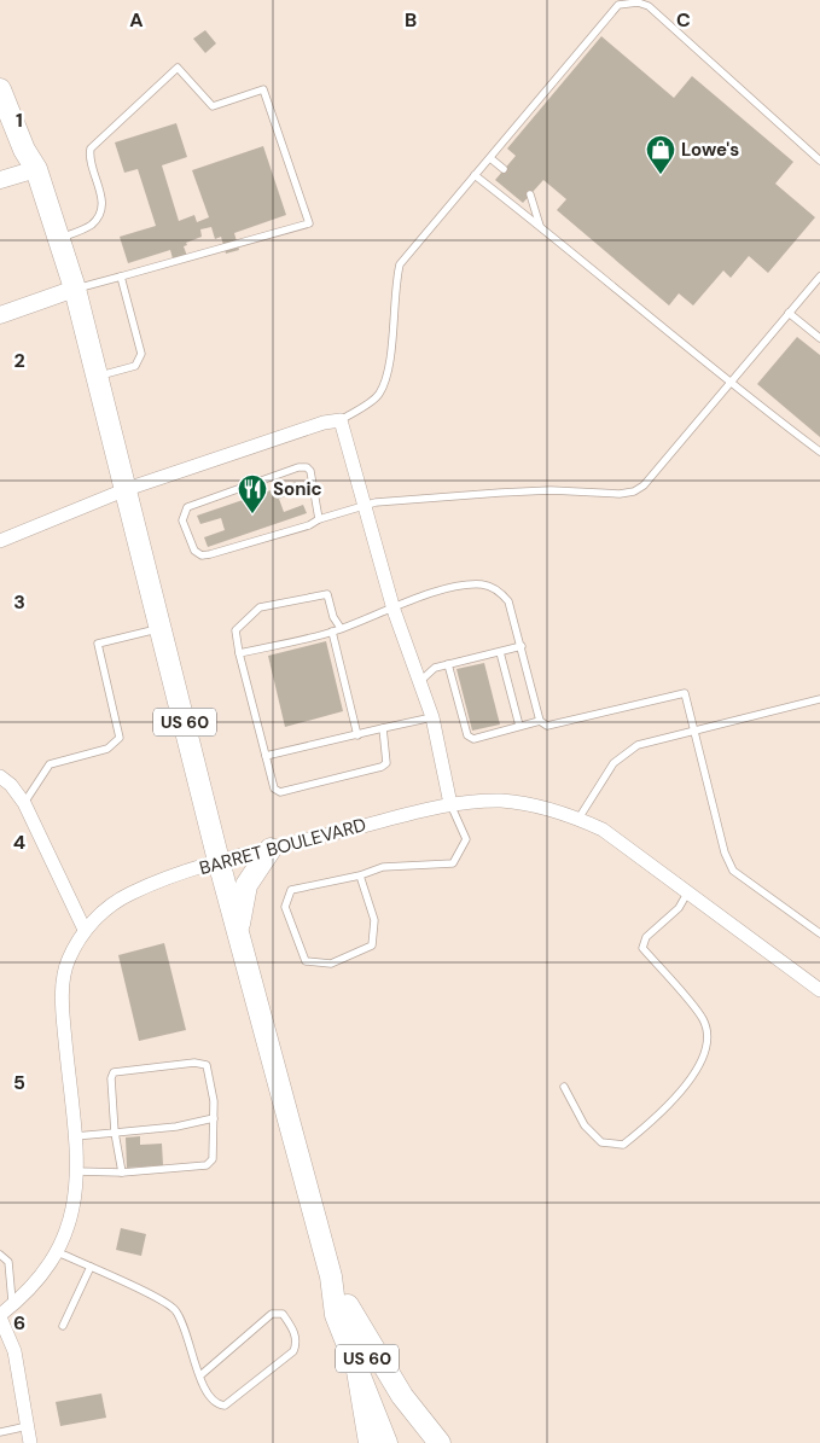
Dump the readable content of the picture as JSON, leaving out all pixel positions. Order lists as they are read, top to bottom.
{
  "streets": {
    "main road": ["US 60"],
    "street": ["BARRET BOULEVARD"]
  },
  "crossings": [
    ["US 60", "BARRET BOULEVARD"]
  ],
  "places": {
    "shop": ["Lowe's"],
    "restaurant": ["Sonic"]
  },
  "grid": {
    "columns": ["A", "B", "C"],
    "rows": [
      "1",
      "2",
      "3",
      "4",
      "5",
      "6"
    ]
  }
}
